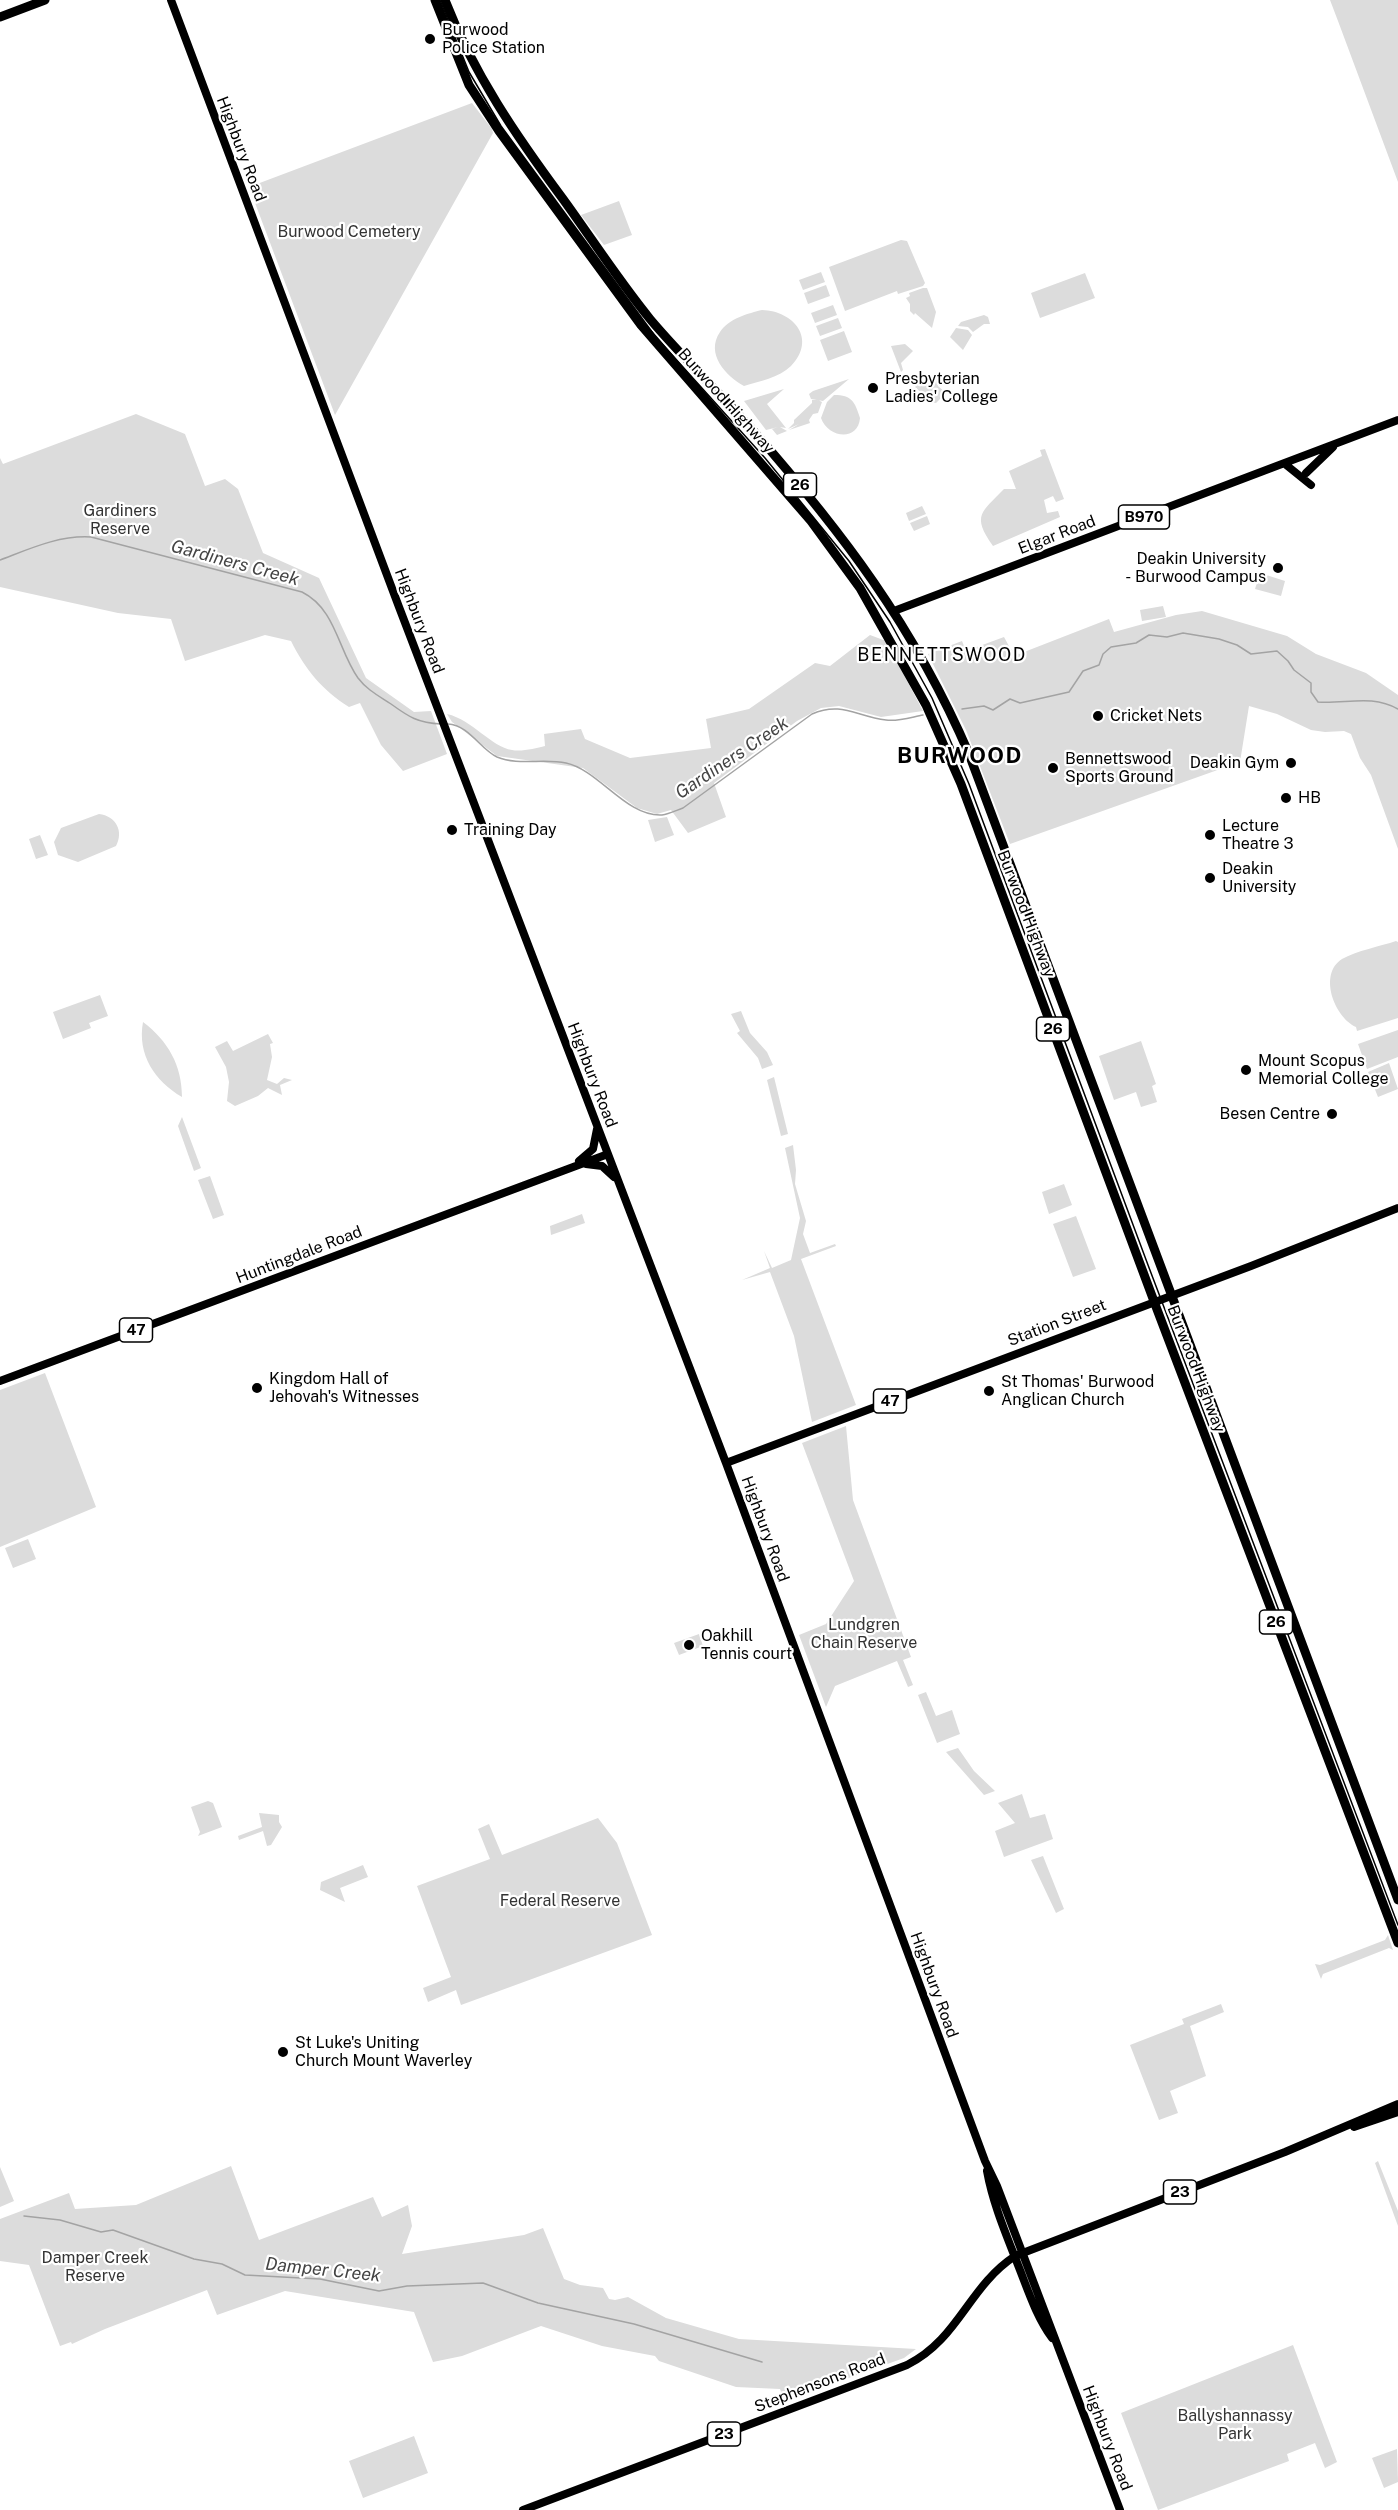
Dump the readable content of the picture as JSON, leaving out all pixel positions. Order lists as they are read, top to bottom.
{
  "streets": {
    "highway": ["Burwood Highway", "26"],
    "main road": [
      "Highbury Road",
      "B970",
      "Elgar Road",
      "Huntingdale Road",
      "Station Street",
      "47",
      "23",
      "Stephensons Road"
    ]
  },
  "crossings": [
    ["Highbury Road", "Huntingdale Road"],
    ["Highbury Road", "Station Street"],
    ["Highbury Road", "47"],
    ["Highbury Road", "23"],
    ["Highbury Road", "Stephensons Road"],
    ["Burwood Highway", "Elgar Road"],
    ["Burwood Highway", "Station Street"],
    ["Huntingdale Road", "47"],
    ["23", "Stephensons Road"]
  ],
  "districts": ["BENNETTSWOOD", "BURWOOD"],
  "water": ["Gardiners Creek", "Damper Creek"],
  "parks": [
    "Burwood Cemetery",
    "Gardiners Reserve",
    "Lundgren Chain Reserve",
    "Federal Reserve",
    "Damper Creek Reserve",
    "Ballyshannassy Park"
  ],
  "places": [
    "Burwood Police Station",
    "Presbyterian Ladies' College",
    "Deakin University - Burwood Campus",
    "Cricket Nets",
    "Deakin Gym",
    "Bennettswood Sports Ground",
    "HB",
    "Training Day",
    "Lecture Theatre 3",
    "Deakin University",
    "Mount Scopus Memorial College",
    "Besen Centre",
    "Kingdom Hall of Jehovah's Witnesses",
    "St Thomas' Burwood Anglican Church",
    "Oakhill Tennis court",
    "St Luke's Uniting Church Mount Waverley"
  ]
}
